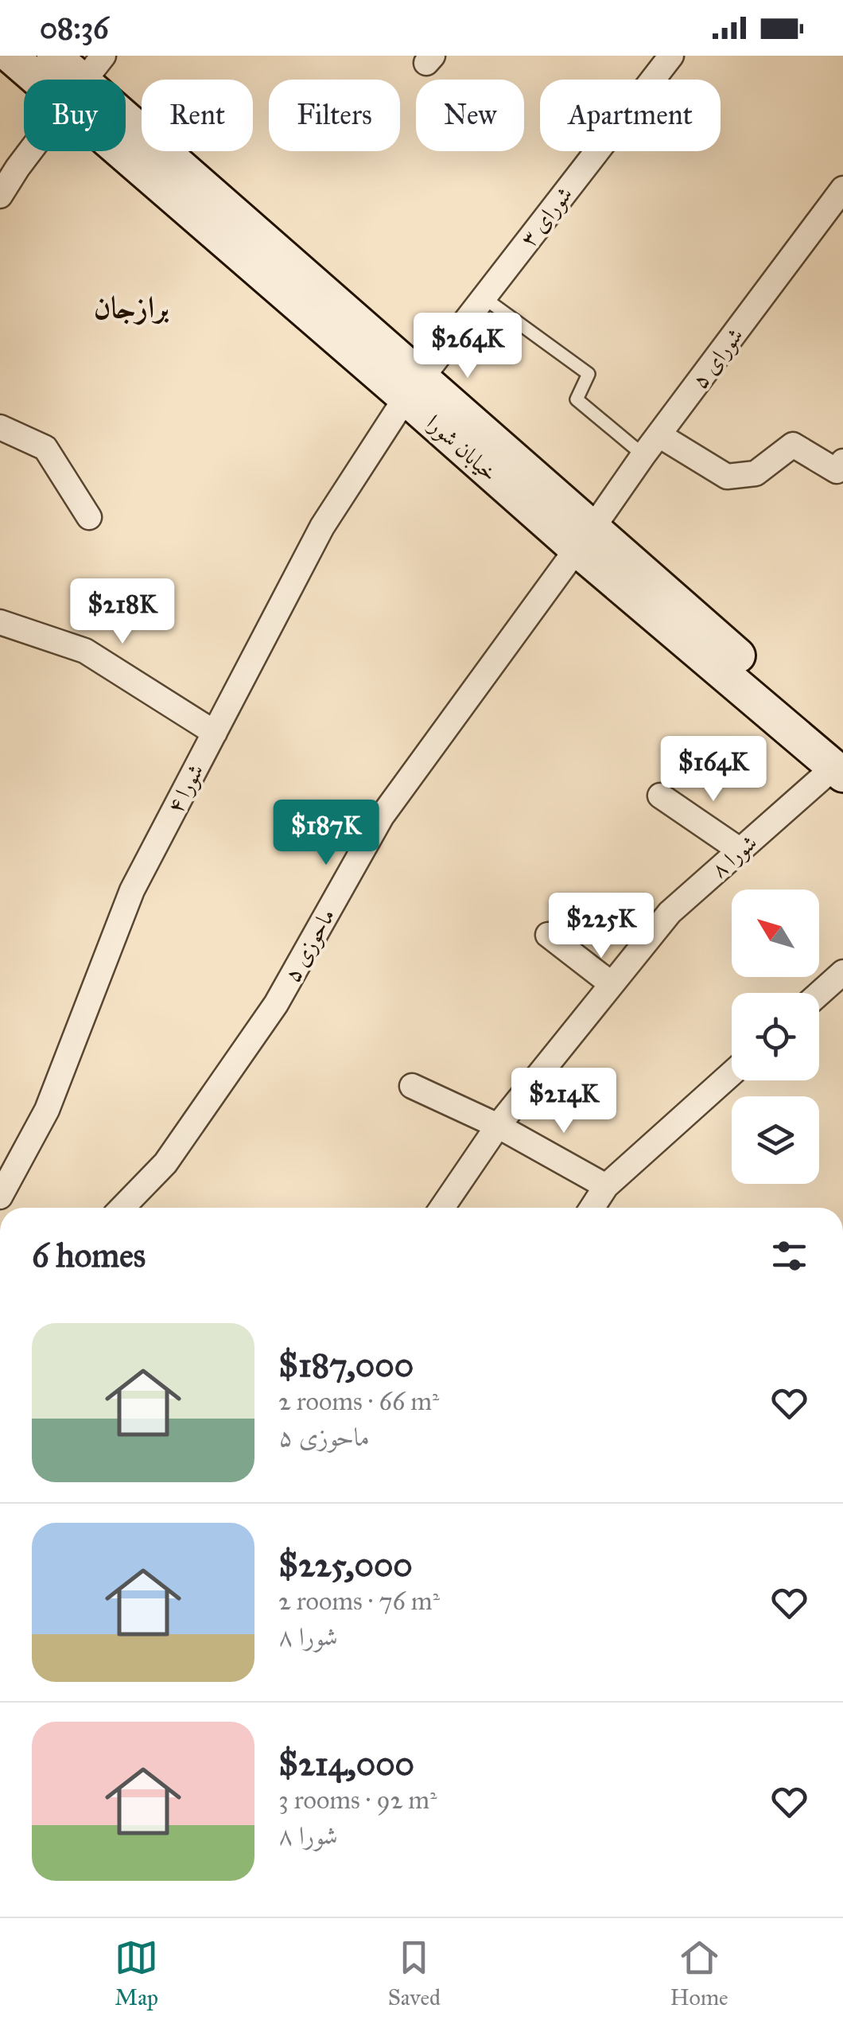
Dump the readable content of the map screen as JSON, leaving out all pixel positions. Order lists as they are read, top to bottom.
{
  "streets": {
    "main road": ["خیابان شورا"],
    "street": [
      "شورای ۳",
      "شورای ۵",
      "شورا ۴",
      "شورا ۸",
      "ماحوزی ۵"
    ]
  },
  "crossings": [
    ["شورای ۳", "خیابان شورا"],
    ["شورای ۳", "شورا ۴"],
    ["شورای ۵", "خیابان شورا"],
    ["شورای ۵", "ماحوزی ۵"],
    ["خیابان شورا", "شورا ۴"],
    ["خیابان شورا", "شورا ۸"],
    ["خیابان شورا", "ماحوزی ۵"]
  ],
  "districts": ["برازجان"],
  "north": "top left",
  "page": {
    "status": "08:36",
    "chip": [
      "Buy",
      "Rent",
      "Filters",
      "New",
      "Apartment"
    ],
    "price": [
      "$264K",
      "$218K",
      "$164K",
      "$187K",
      "$225K",
      "$214K"
    ],
    "heading": "6 homes",
    "list": [
      {
        "name": "$187,000",
        "note": "2 rooms · 66 m² · ماحوزی ۵"
      },
      {
        "name": "$225,000",
        "note": "2 rooms · 76 m² · شورا ۸"
      },
      {
        "name": "$214,000",
        "note": "3 rooms · 92 m² · شورا ۸"
      }
    ],
    "tabs": ["Map", "Saved", "Home"]
  }
}
